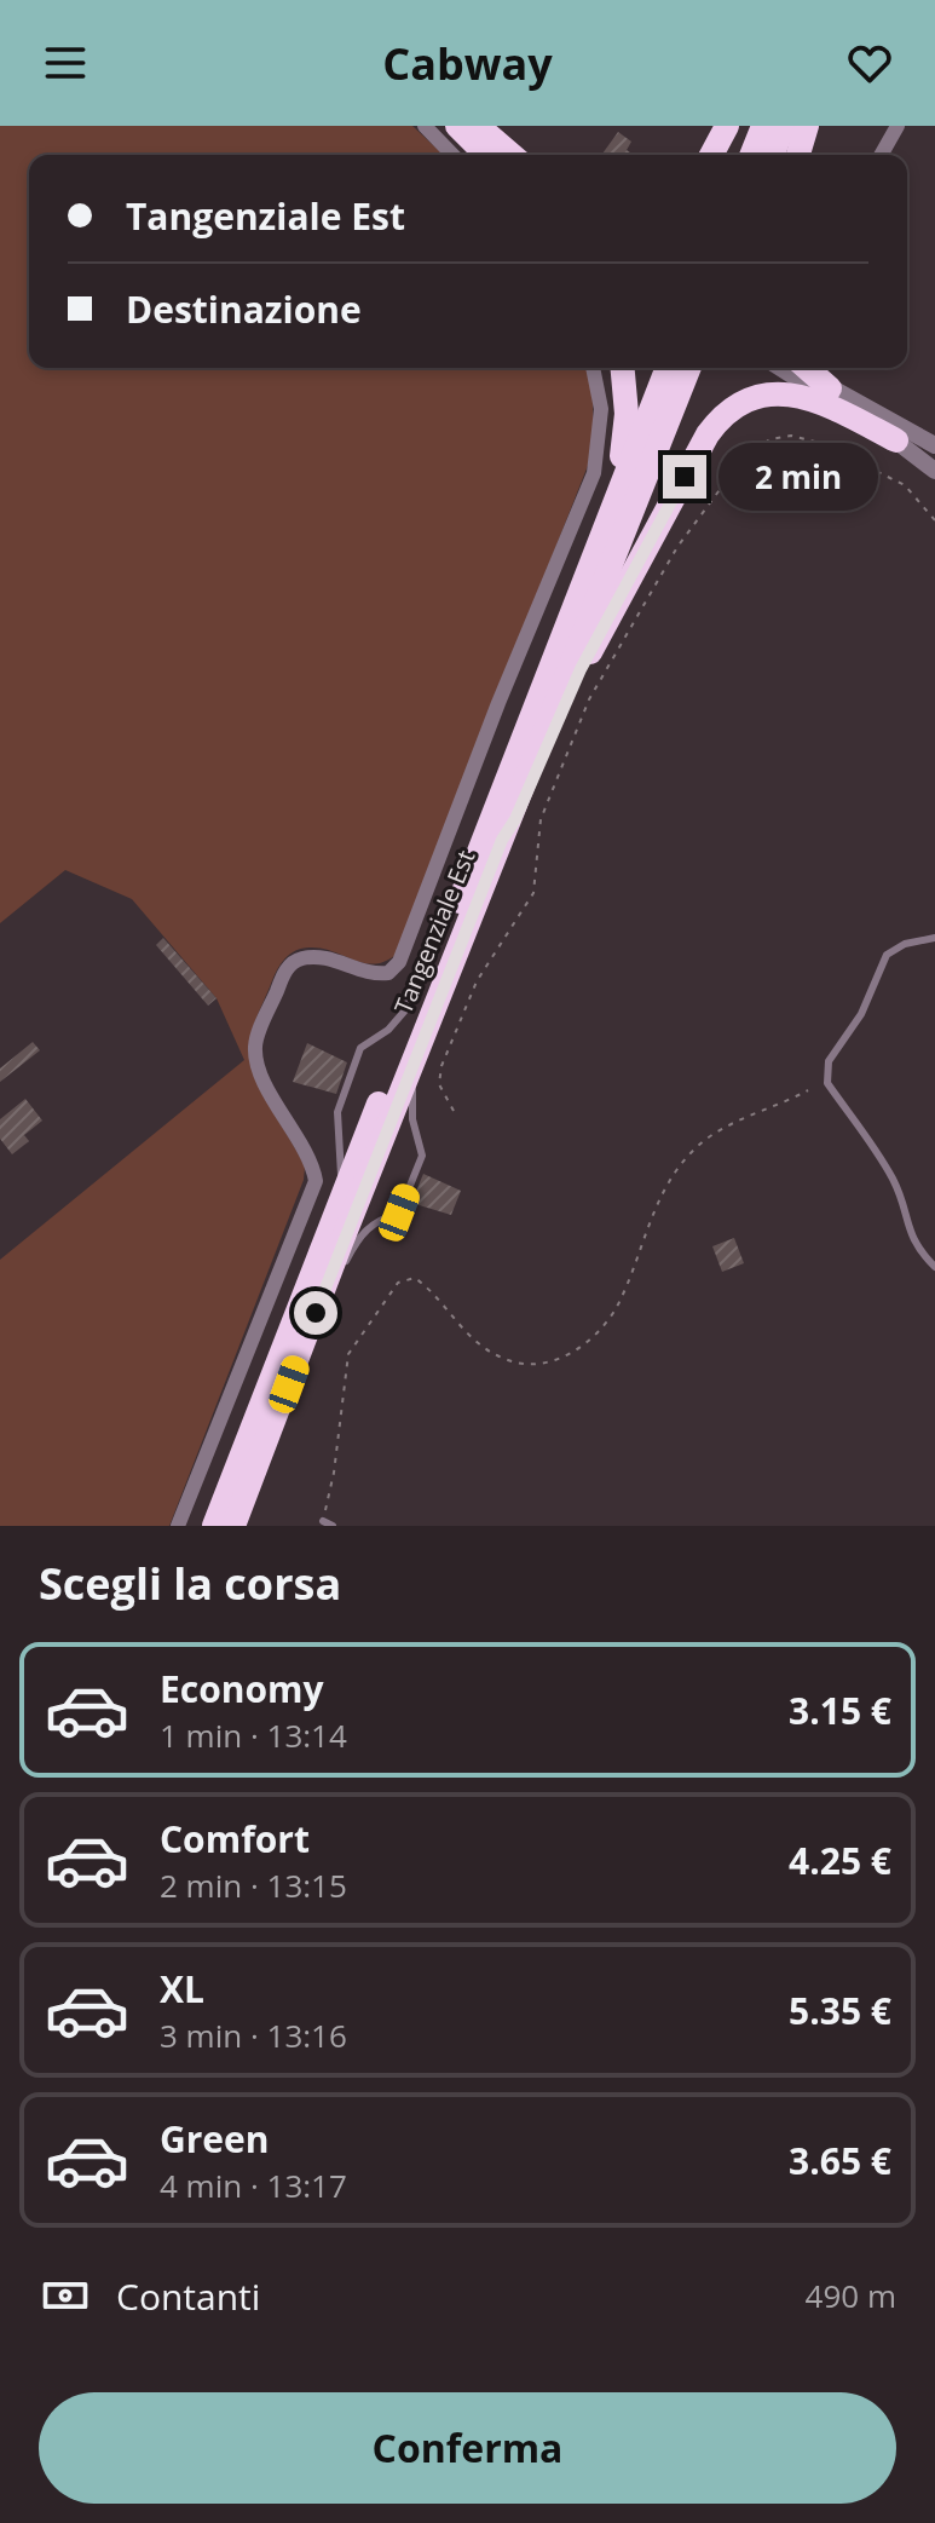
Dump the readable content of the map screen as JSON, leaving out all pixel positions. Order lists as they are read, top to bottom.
{
  "streets": {
    "highway": ["Tangenziale Est"]
  },
  "page": {
    "header": "Cabway",
    "banner": ["Tangenziale Est", "Destinazione"],
    "bubble": "2 min",
    "heading": "Scegli la corsa",
    "list": [
      {
        "name": "Economy",
        "note": "1 min · 13:14",
        "value": "3.15 €"
      },
      {
        "name": "Comfort",
        "note": "2 min · 13:15",
        "value": "4.25 €"
      },
      {
        "name": "XL",
        "note": "3 min · 13:16",
        "value": "5.35 €"
      },
      {
        "name": "Green",
        "note": "4 min · 13:17",
        "value": "3.65 €"
      }
    ],
    "pay": ["Contanti", "490 m"],
    "buttons": "Conferma"
  }
}
